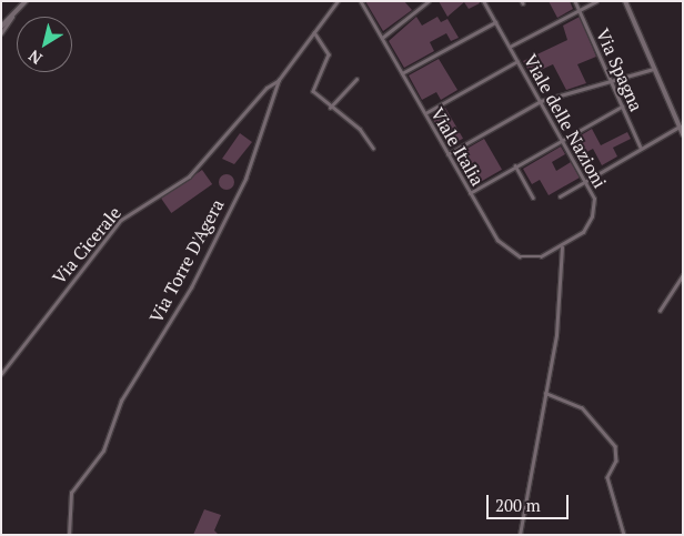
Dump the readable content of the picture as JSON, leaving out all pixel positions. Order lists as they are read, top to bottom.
{
  "streets": {
    "street": [
      "Via Spagna",
      "Viale delle Nazioni",
      "Viale Italia",
      "Via Cicerale",
      "Via Torre D'Agera"
    ]
  },
  "crossings": [
    ["Viale delle Nazioni", "Viale Italia"],
    ["Via Cicerale", "Via Torre D'Agera"]
  ],
  "scale_bar": "200 m",
  "north": "bottom left"
}
